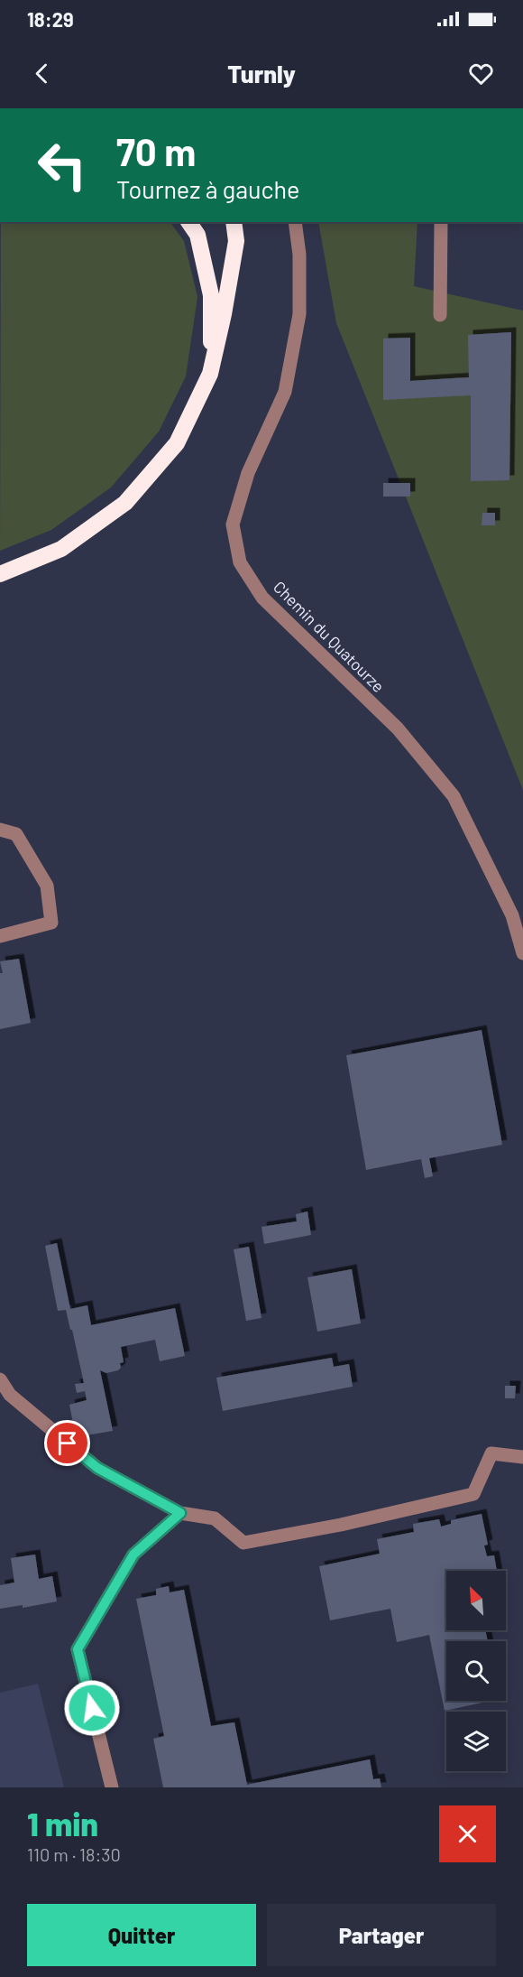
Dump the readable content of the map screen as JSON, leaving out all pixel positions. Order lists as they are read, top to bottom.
{
  "streets": {
    "street": ["Chemin du Quatourze"]
  },
  "north": "top left",
  "page": {
    "status": "18:29",
    "header": "Turnly",
    "turn": ["70 m", "Tournez à gauche"],
    "heading": ["1 min", "110 m · 18:30"],
    "buttons": ["Quitter", "Partager"]
  }
}
